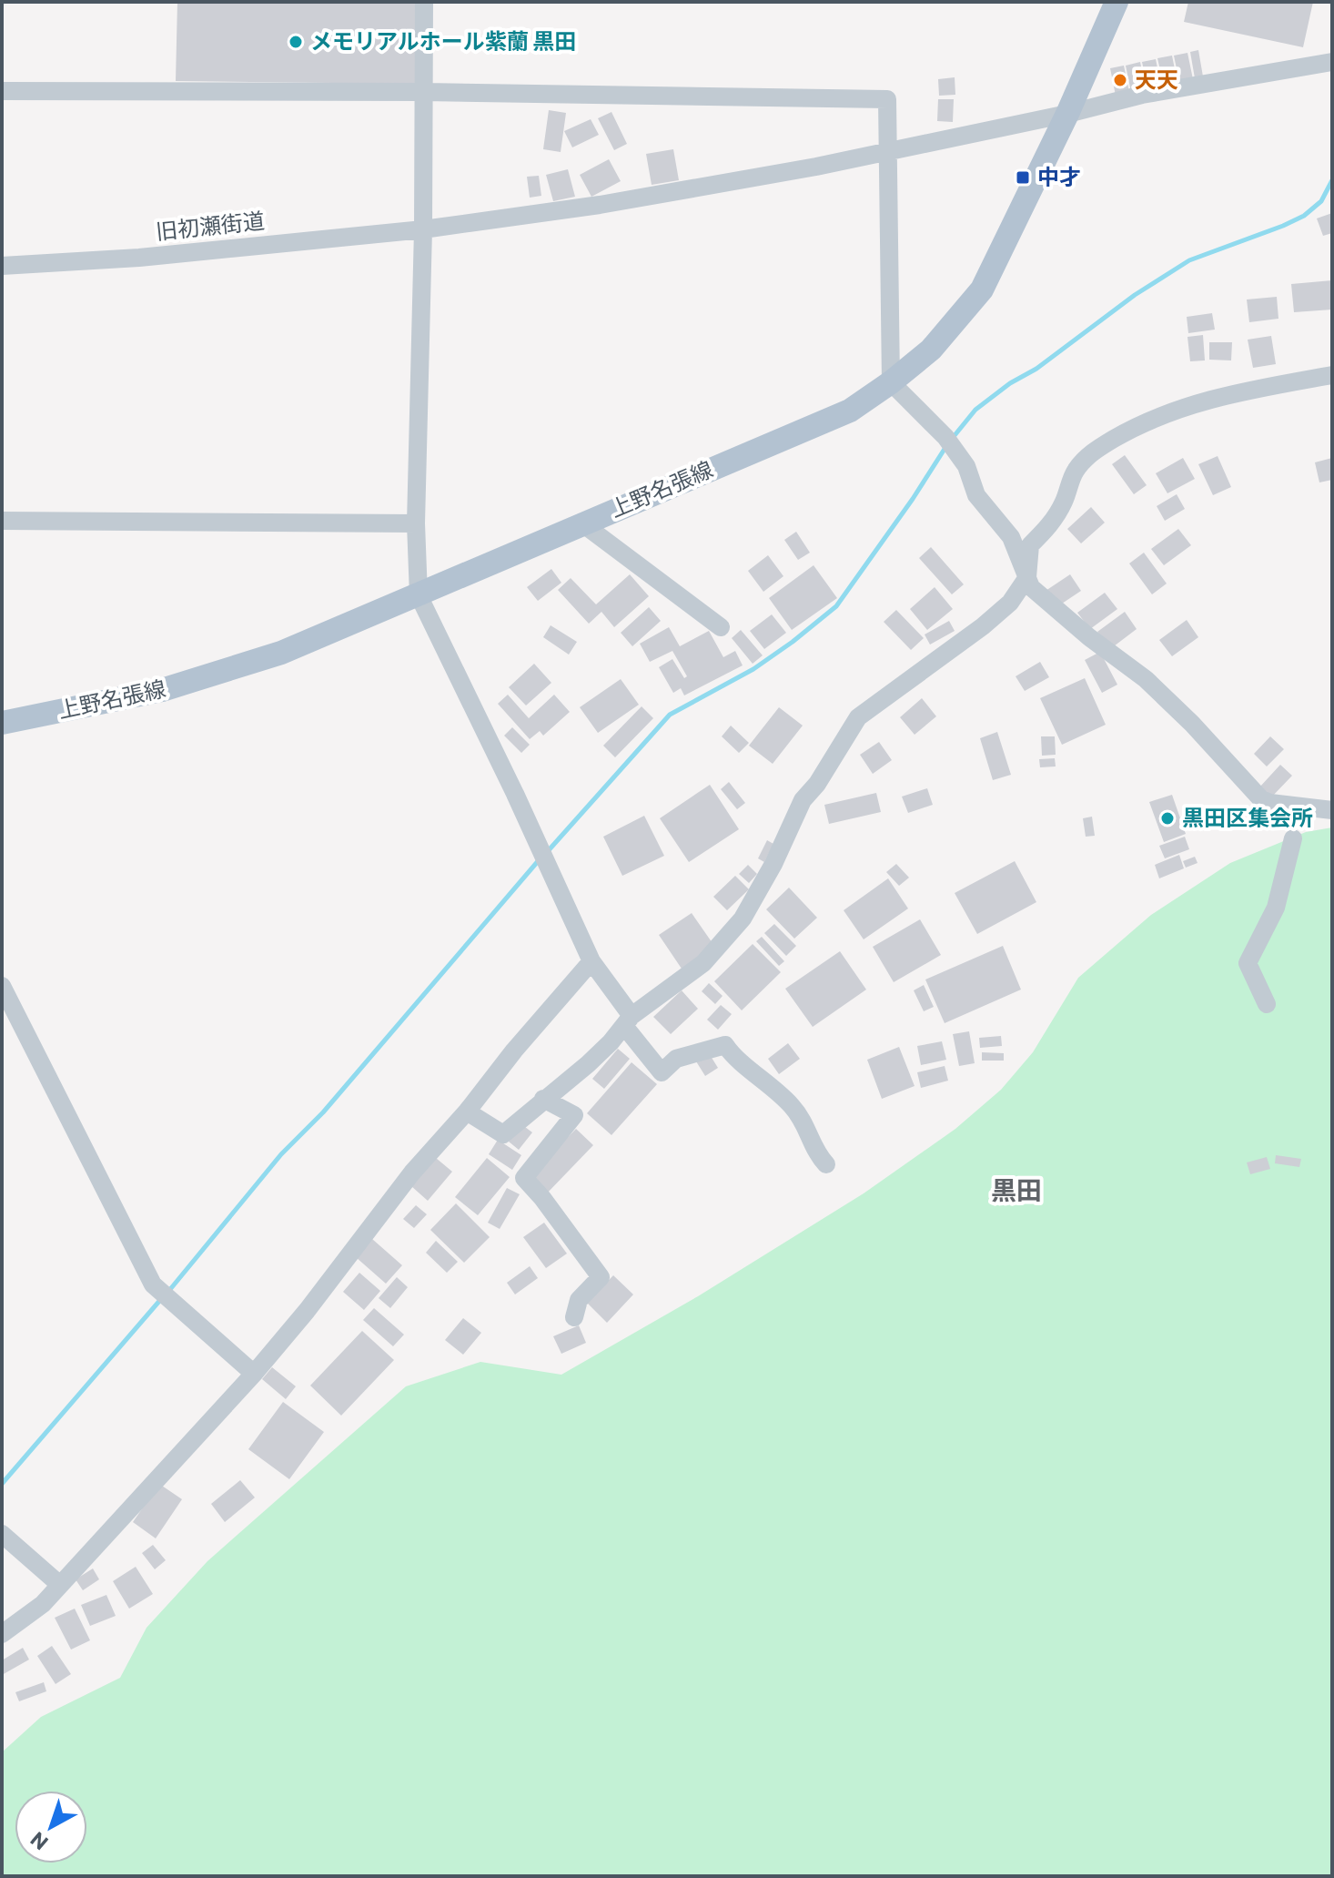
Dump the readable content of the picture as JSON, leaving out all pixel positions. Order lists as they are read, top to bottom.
{
  "streets": {
    "main road": ["上野名張線"],
    "street": ["旧初瀬街道"]
  },
  "crossings": [
    ["旧初瀬街道", "上野名張線"]
  ],
  "districts": ["黒田"],
  "places": {
    "other": ["メモリアルホール紫蘭 黒田", "天天", "黒田区集会所"],
    "transit": ["中才"]
  },
  "north": "bottom left"
}
